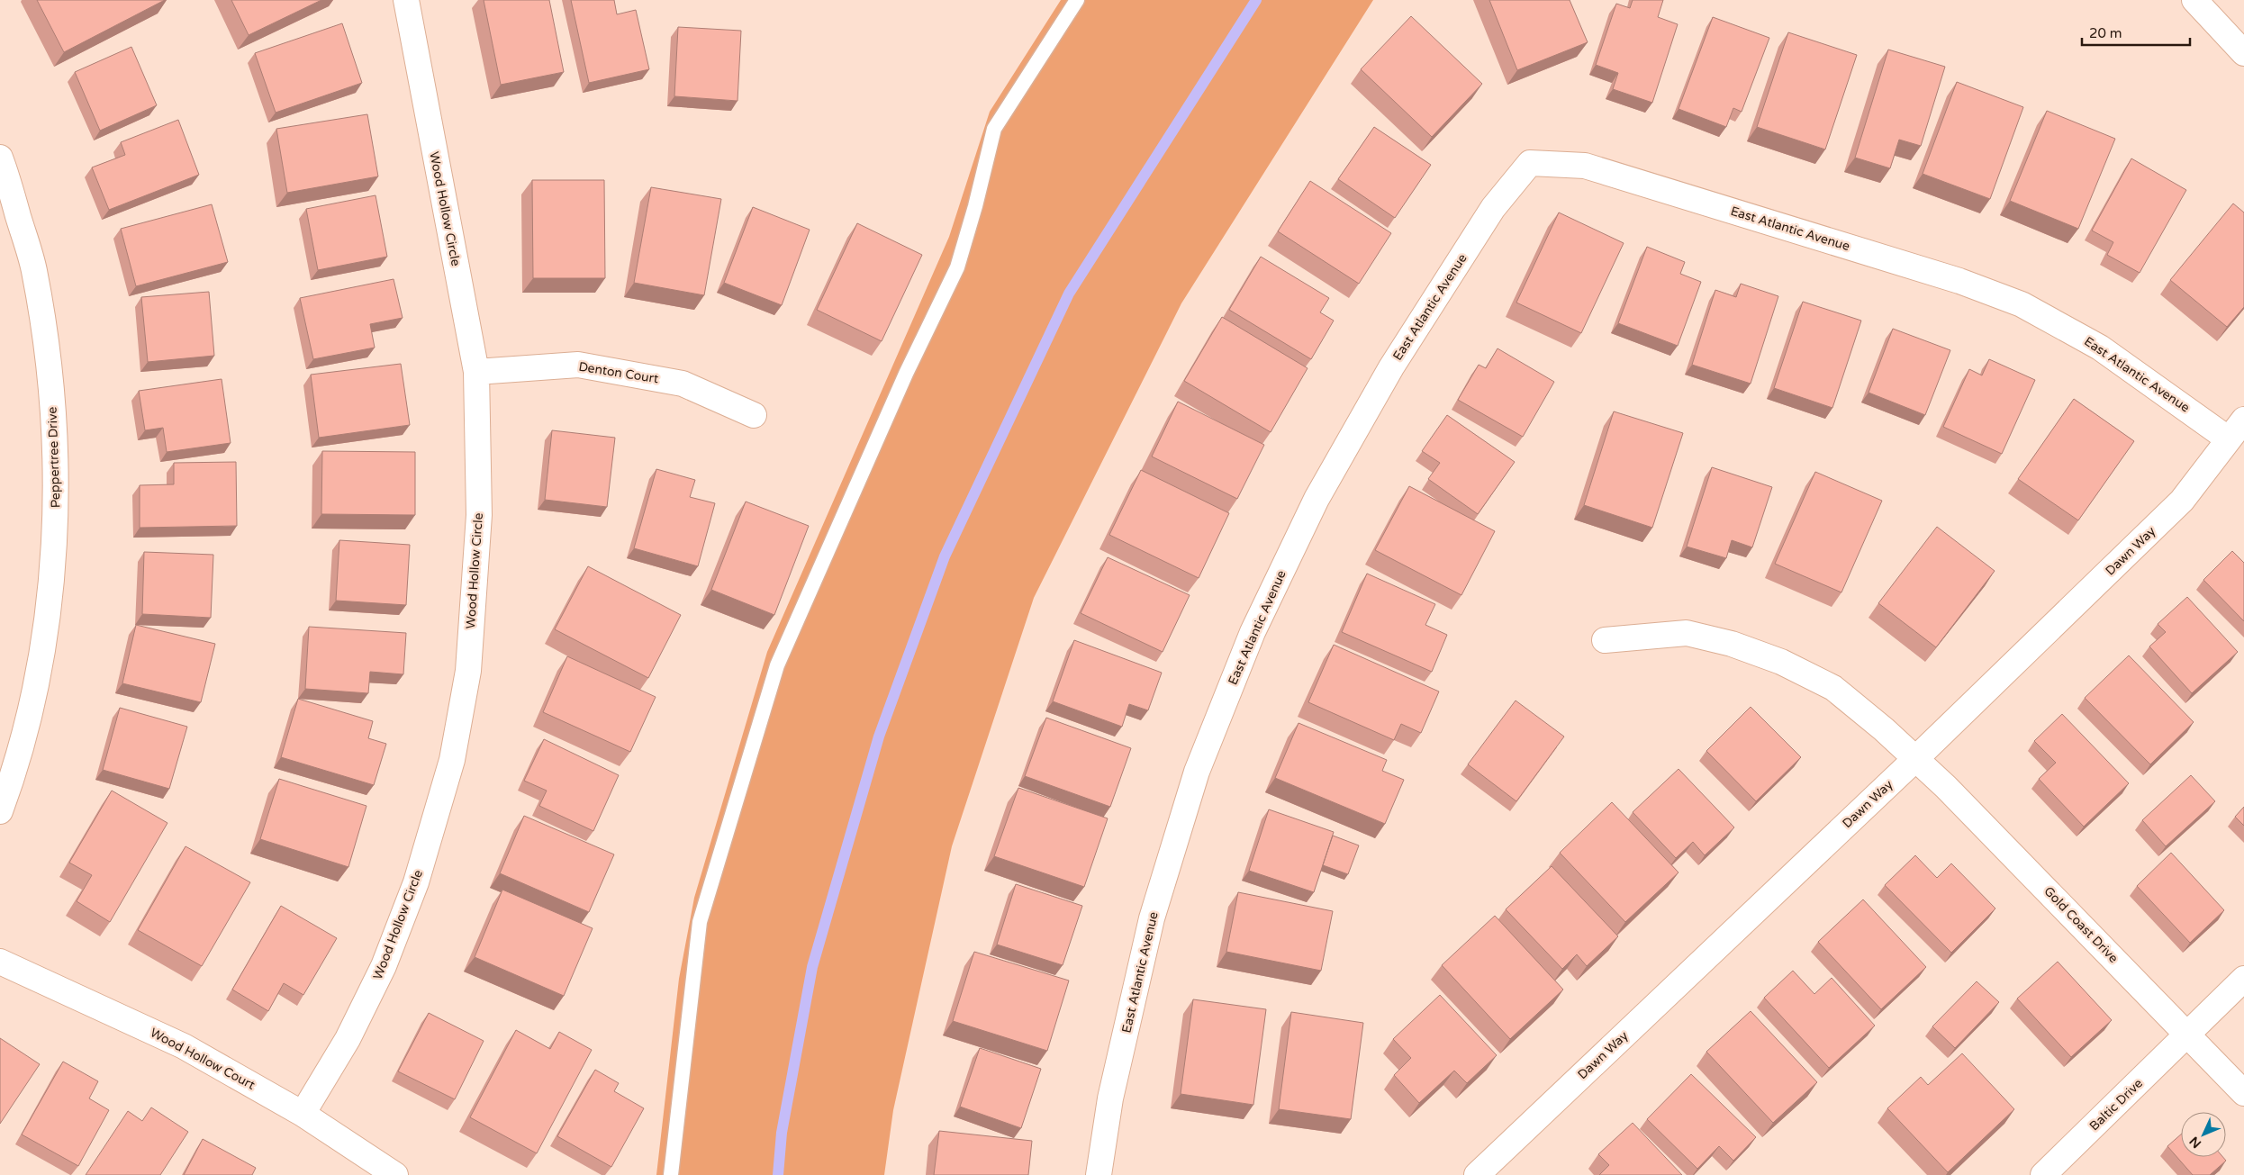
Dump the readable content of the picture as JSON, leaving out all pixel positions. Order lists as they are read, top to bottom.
{
  "streets": {
    "street": [
      "Wood Hollow Circle",
      "East Atlantic Avenue",
      "Denton Court",
      "Peppertree Drive",
      "Dawn Way",
      "Gold Coast Drive",
      "Wood Hollow Court",
      "Baltic Drive"
    ]
  },
  "crossings": [
    ["Wood Hollow Circle", "Denton Court"],
    ["Wood Hollow Circle", "Wood Hollow Court"],
    ["East Atlantic Avenue", "Dawn Way"],
    ["Dawn Way", "Gold Coast Drive"],
    ["Gold Coast Drive", "Baltic Drive"]
  ],
  "scale_bar": "20 m",
  "north": "bottom left"
}
